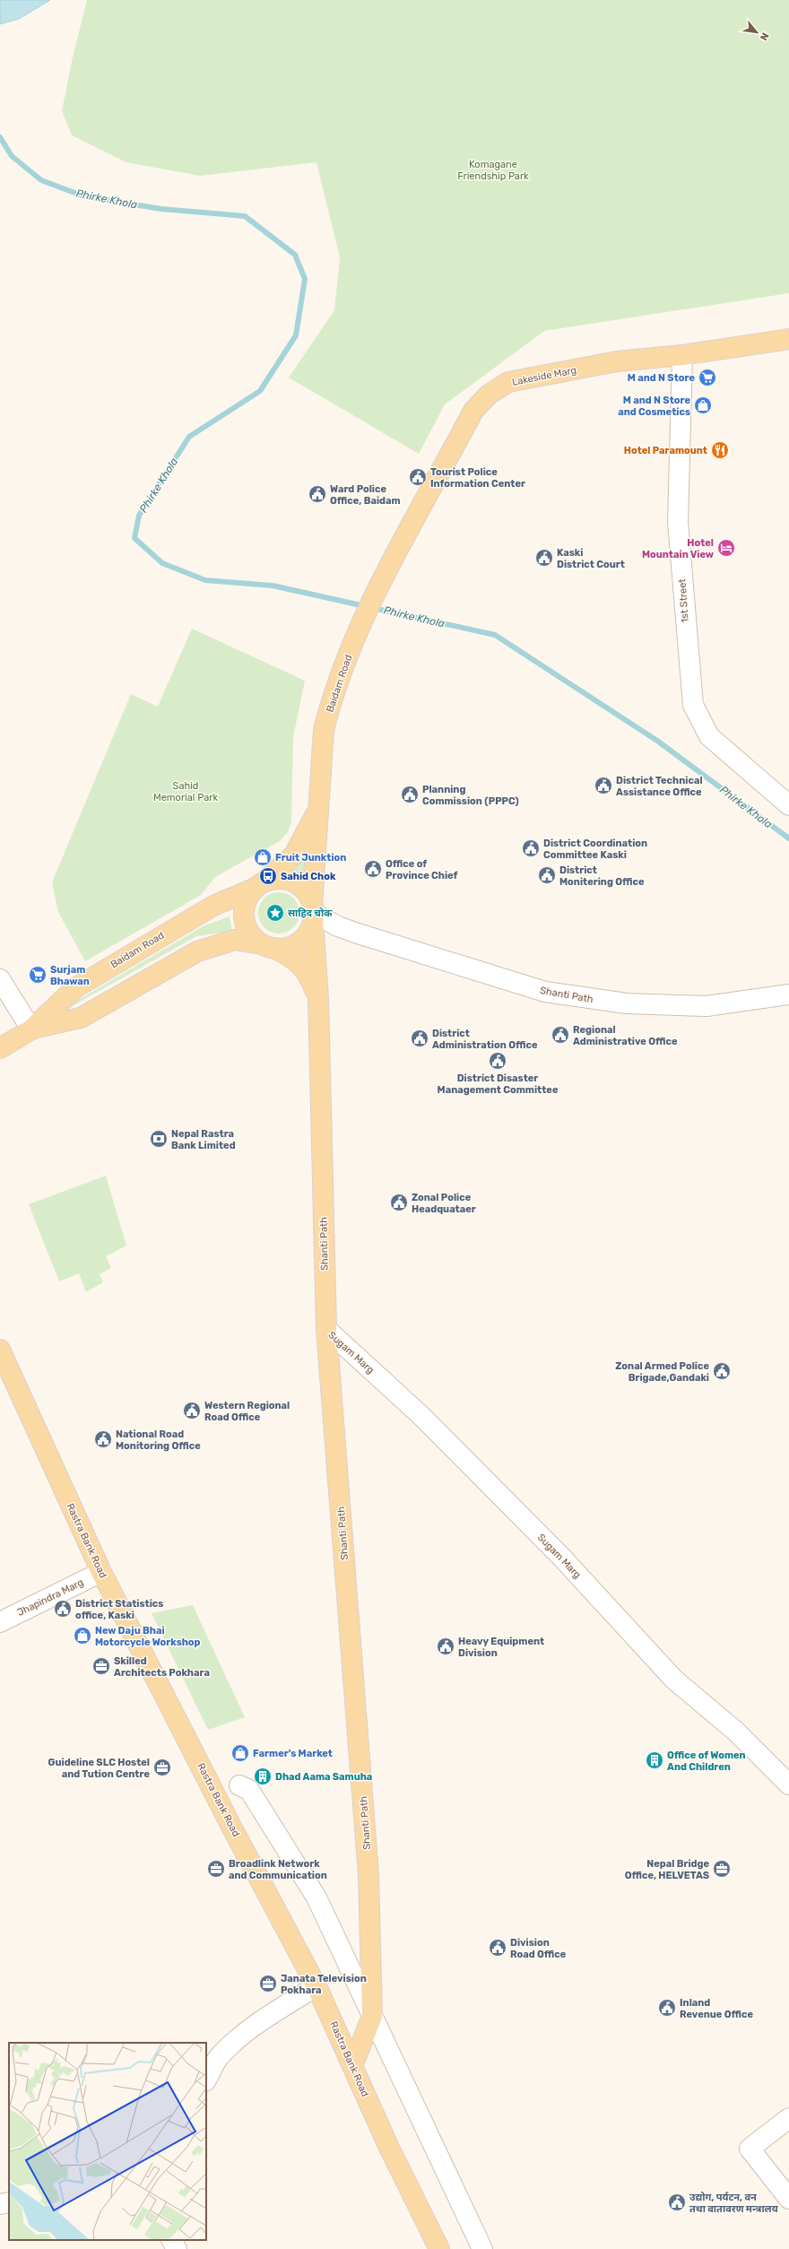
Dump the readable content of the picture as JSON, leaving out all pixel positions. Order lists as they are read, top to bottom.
{
  "streets": {
    "main road": [
      "Lakeside Marg",
      "Baidam Road",
      "Shanti Path",
      "Rastra Bank Road"
    ],
    "street": ["1st Street", "Sugam Marg", "Jhapindra Marg"]
  },
  "crossings": [
    ["Lakeside Marg", "1st Street"],
    ["Lakeside Marg", "Baidam Road"],
    ["Baidam Road", "Shanti Path"],
    ["Shanti Path", "Sugam Marg"],
    ["Shanti Path", "Rastra Bank Road"],
    ["Rastra Bank Road", "Jhapindra Marg"]
  ],
  "water": ["Phirke Khola"],
  "parks": ["Komagane Friendship Park", "Sahid Memorial Park"],
  "places": {
    "supermarket": ["M and N Store", "Surjam Bhawan"],
    "shop": [
      "M and N Store and Cosmetics",
      "Fruit Junktion",
      "New Daju Bhai Motorcycle Workshop",
      "Farmer's Market"
    ],
    "restaurant": ["Hotel Paramount"],
    "public building": [
      "Tourist Police Information Center",
      "Ward Police Office, Baidam",
      "Kaski District Court",
      "District Technical Assistance Office",
      "Planning Commission (PPPC)",
      "District Coordination Committee Kaski",
      "Office of Province Chief",
      "District Monitering Office",
      "Regional Administrative Office",
      "District Administration Office",
      "District Disaster Management Committee",
      "Zonal Police Headquataer",
      "Zonal Armed Police Brigade,Gandaki",
      "Western Regional Road Office",
      "National Road Monitoring Office",
      "District Statistics office, Kaski",
      "Heavy Equipment Division",
      "Division Road Office",
      "Inland Revenue Office",
      "उद्योग, पर्यटन, वन तथा वातावरण मन्त्रालय"
    ],
    "hotel": ["Hotel Mountain View"],
    "bus stop": ["Sahid Chok"],
    "place": ["साहिद चोक"],
    "bank": ["Nepal Rastra Bank Limited"],
    "office": [
      "Skilled Architects Pokhara",
      "Guideline SLC Hostel and Tution Centre",
      "Broadlink Network and Communication",
      "Nepal Bridge Office, HELVETAS",
      "Janata Television Pokhara"
    ],
    "building": ["Office of Women And Children", "Dhad Aama Samuha"]
  },
  "north": "bottom right"
}
